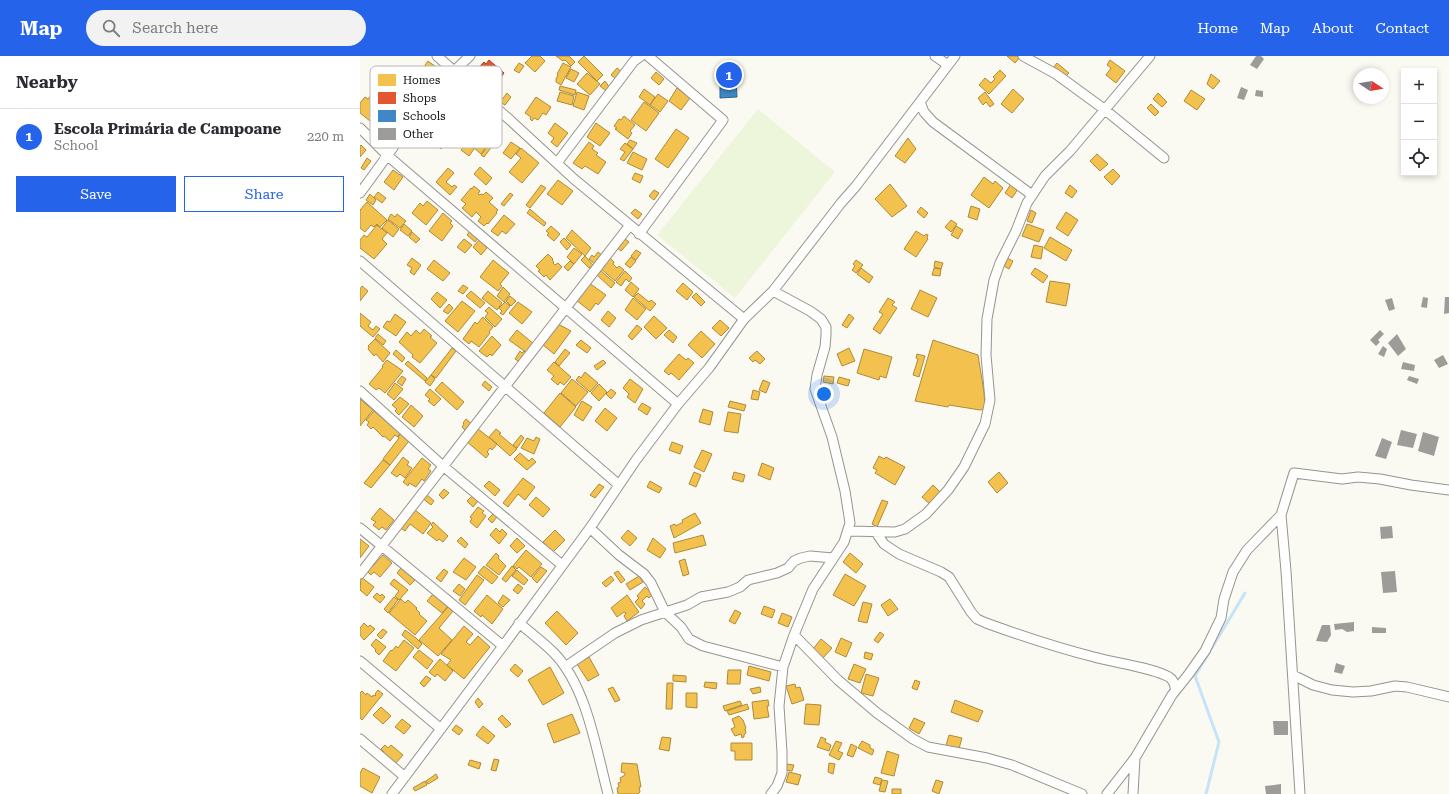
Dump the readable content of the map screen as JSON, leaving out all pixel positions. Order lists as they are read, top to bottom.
{
  "legend": [
    "Homes",
    "Shops",
    "Schools",
    "Other"
  ],
  "north": "right",
  "page": {
    "header": "Map",
    "search": "Search here",
    "nav": [
      "Home",
      "Map",
      "About",
      "Contact"
    ],
    "heading": "Nearby",
    "pins": "1",
    "map_buttons": ["+", "−"],
    "list": [
      {
        "mark": "1",
        "name": "Escola Primária de Campoane",
        "note": "School",
        "value": "220 m"
      }
    ],
    "buttons": ["Save", "Share"]
  }
}
